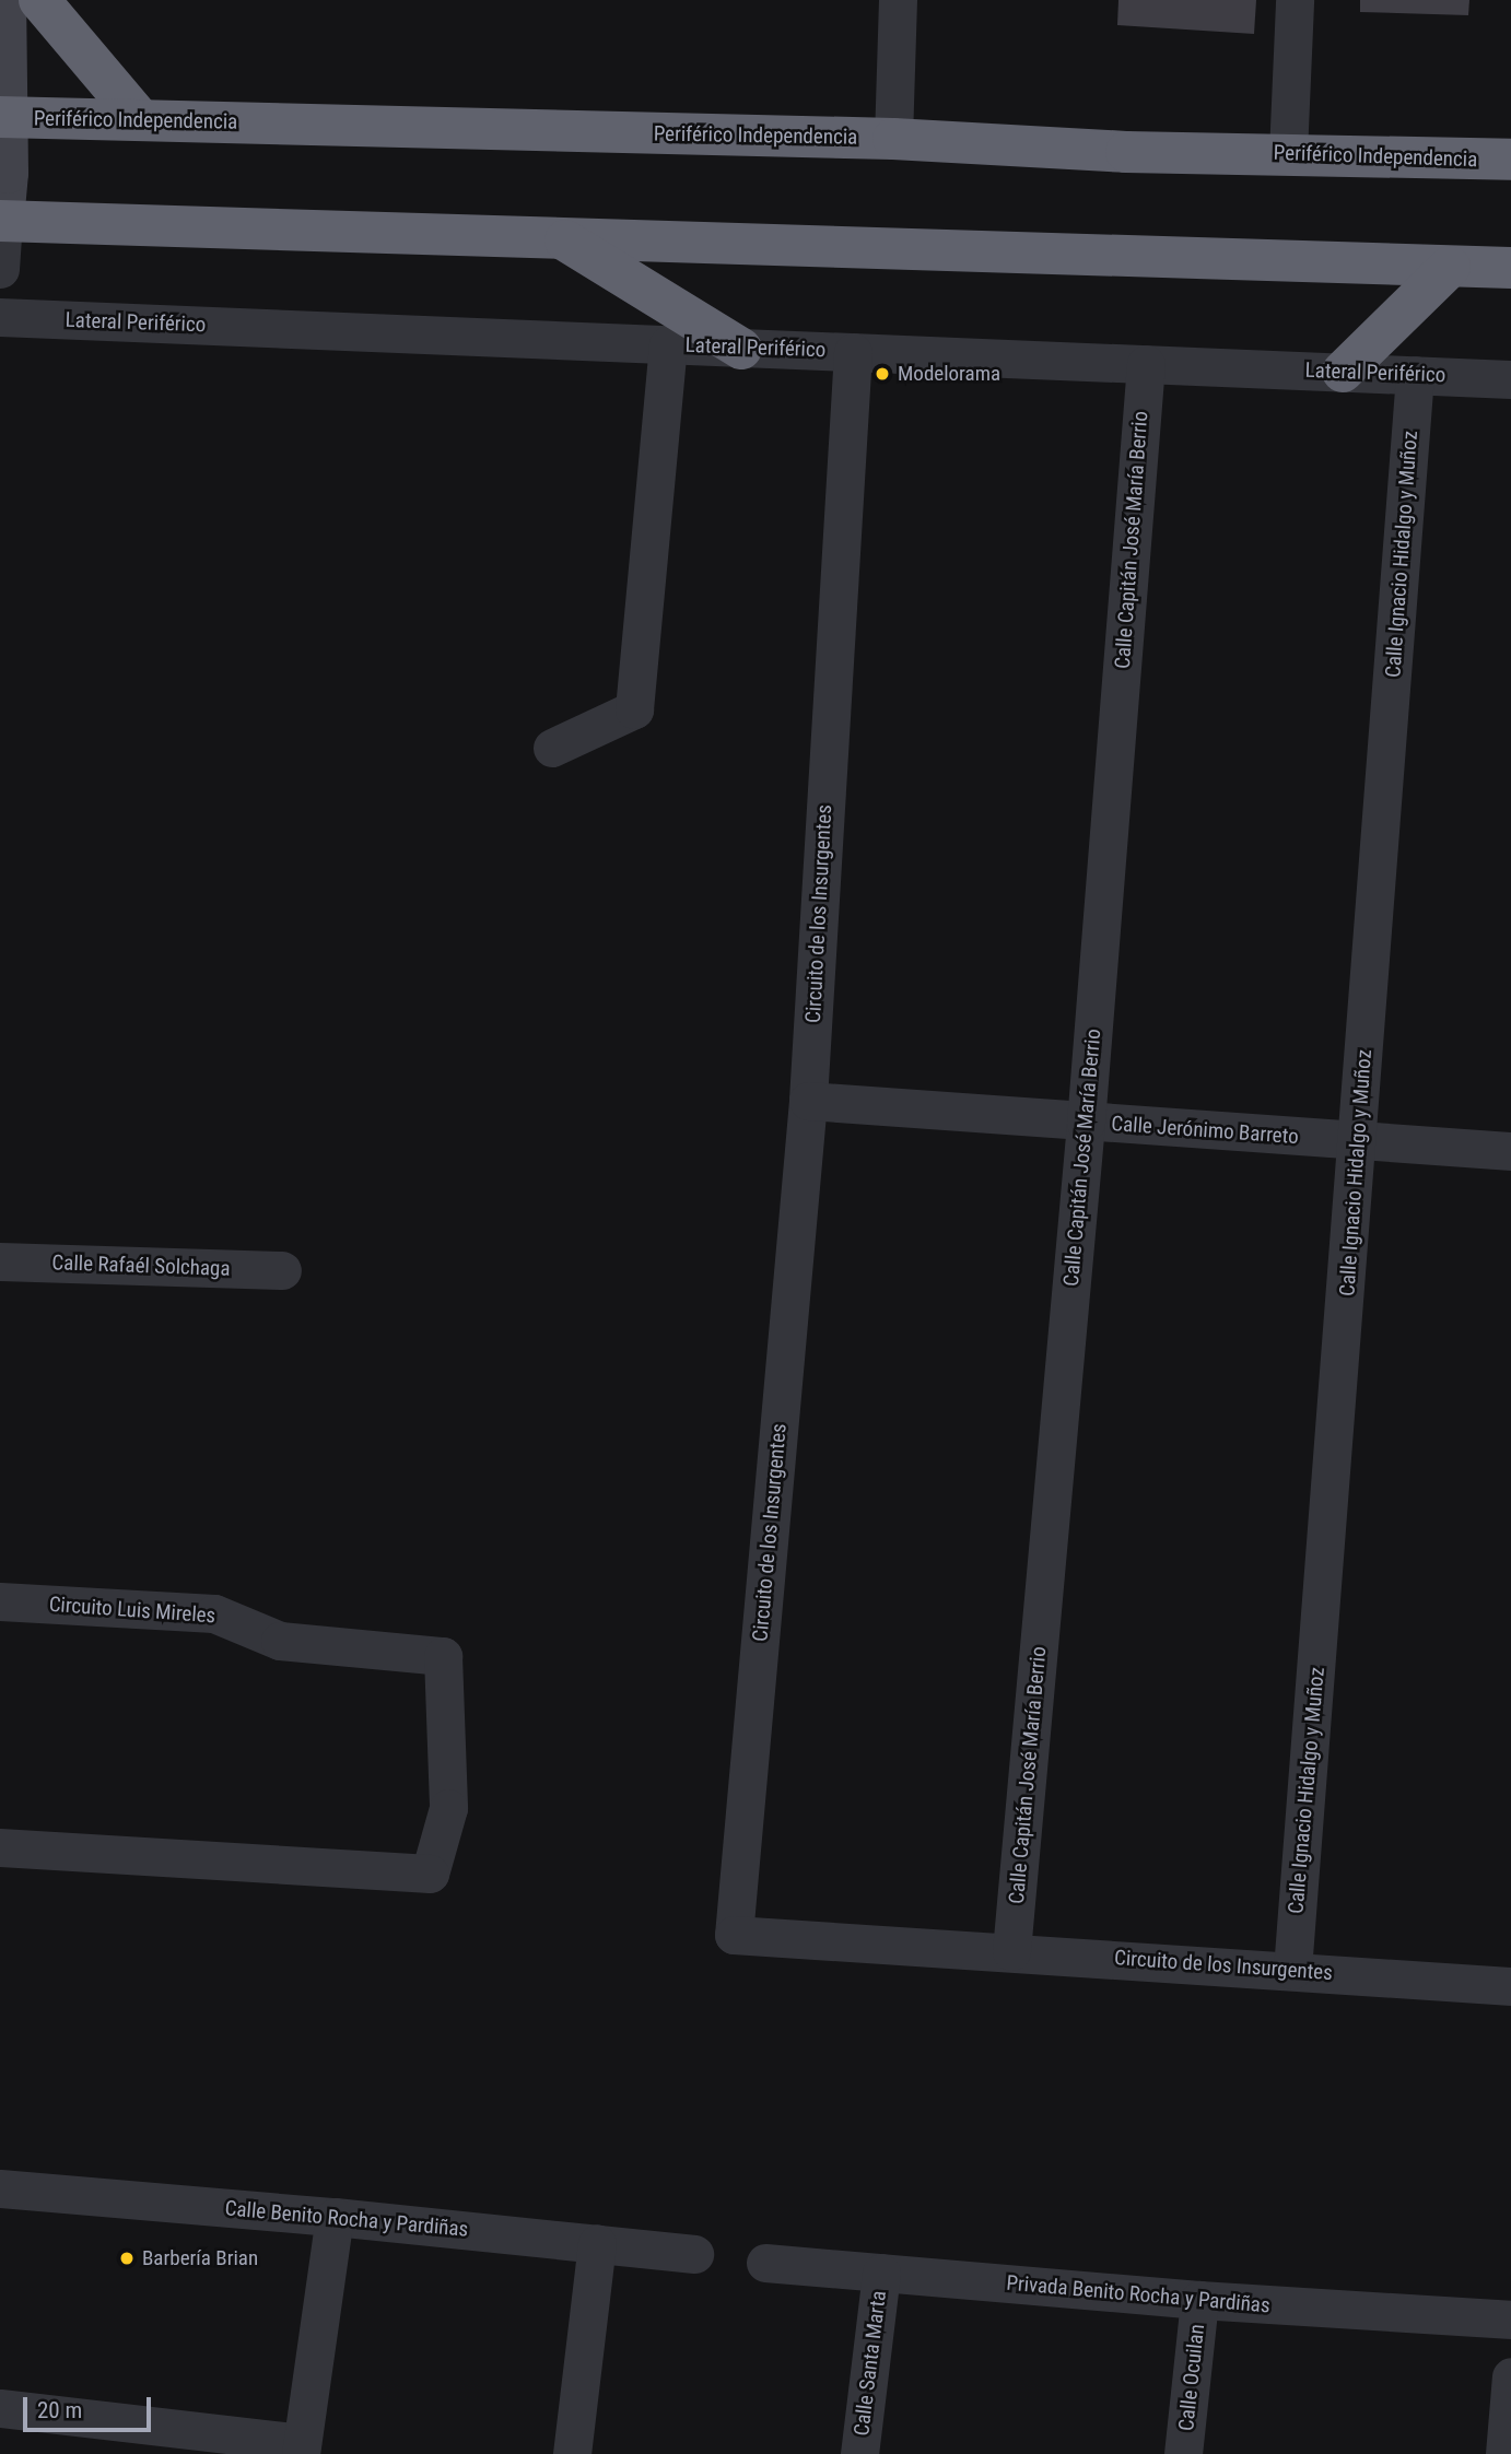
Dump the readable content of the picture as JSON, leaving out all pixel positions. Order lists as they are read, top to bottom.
{
  "streets": {
    "highway": ["Periférico Independencia"],
    "street": [
      "Lateral Periférico",
      "Calle Capitán José María Berrio",
      "Calle Ignacio Hidalgo y Muñoz",
      "Circuito de los Insurgentes",
      "Calle Jerónimo Barreto",
      "Calle Rafaél Solchaga",
      "Circuito Luis Mireles",
      "Calle Benito Rocha y Pardiñas",
      "Privada Benito Rocha y Pardiñas",
      "Calle Santa Marta",
      "Calle Ocuilan"
    ]
  },
  "crossings": [
    ["Lateral Periférico", "Calle Capitán José María Berrio"],
    ["Lateral Periférico", "Calle Ignacio Hidalgo y Muñoz"],
    ["Lateral Periférico", "Circuito de los Insurgentes"],
    ["Calle Capitán José María Berrio", "Circuito de los Insurgentes"],
    ["Calle Capitán José María Berrio", "Calle Jerónimo Barreto"],
    ["Calle Ignacio Hidalgo y Muñoz", "Circuito de los Insurgentes"],
    ["Calle Ignacio Hidalgo y Muñoz", "Calle Jerónimo Barreto"],
    ["Circuito de los Insurgentes", "Calle Jerónimo Barreto"],
    ["Privada Benito Rocha y Pardiñas", "Calle Santa Marta"],
    ["Privada Benito Rocha y Pardiñas", "Calle Ocuilan"]
  ],
  "places": ["Modelorama", "Barbería Brian"],
  "scale_bar": "20 m"
}
